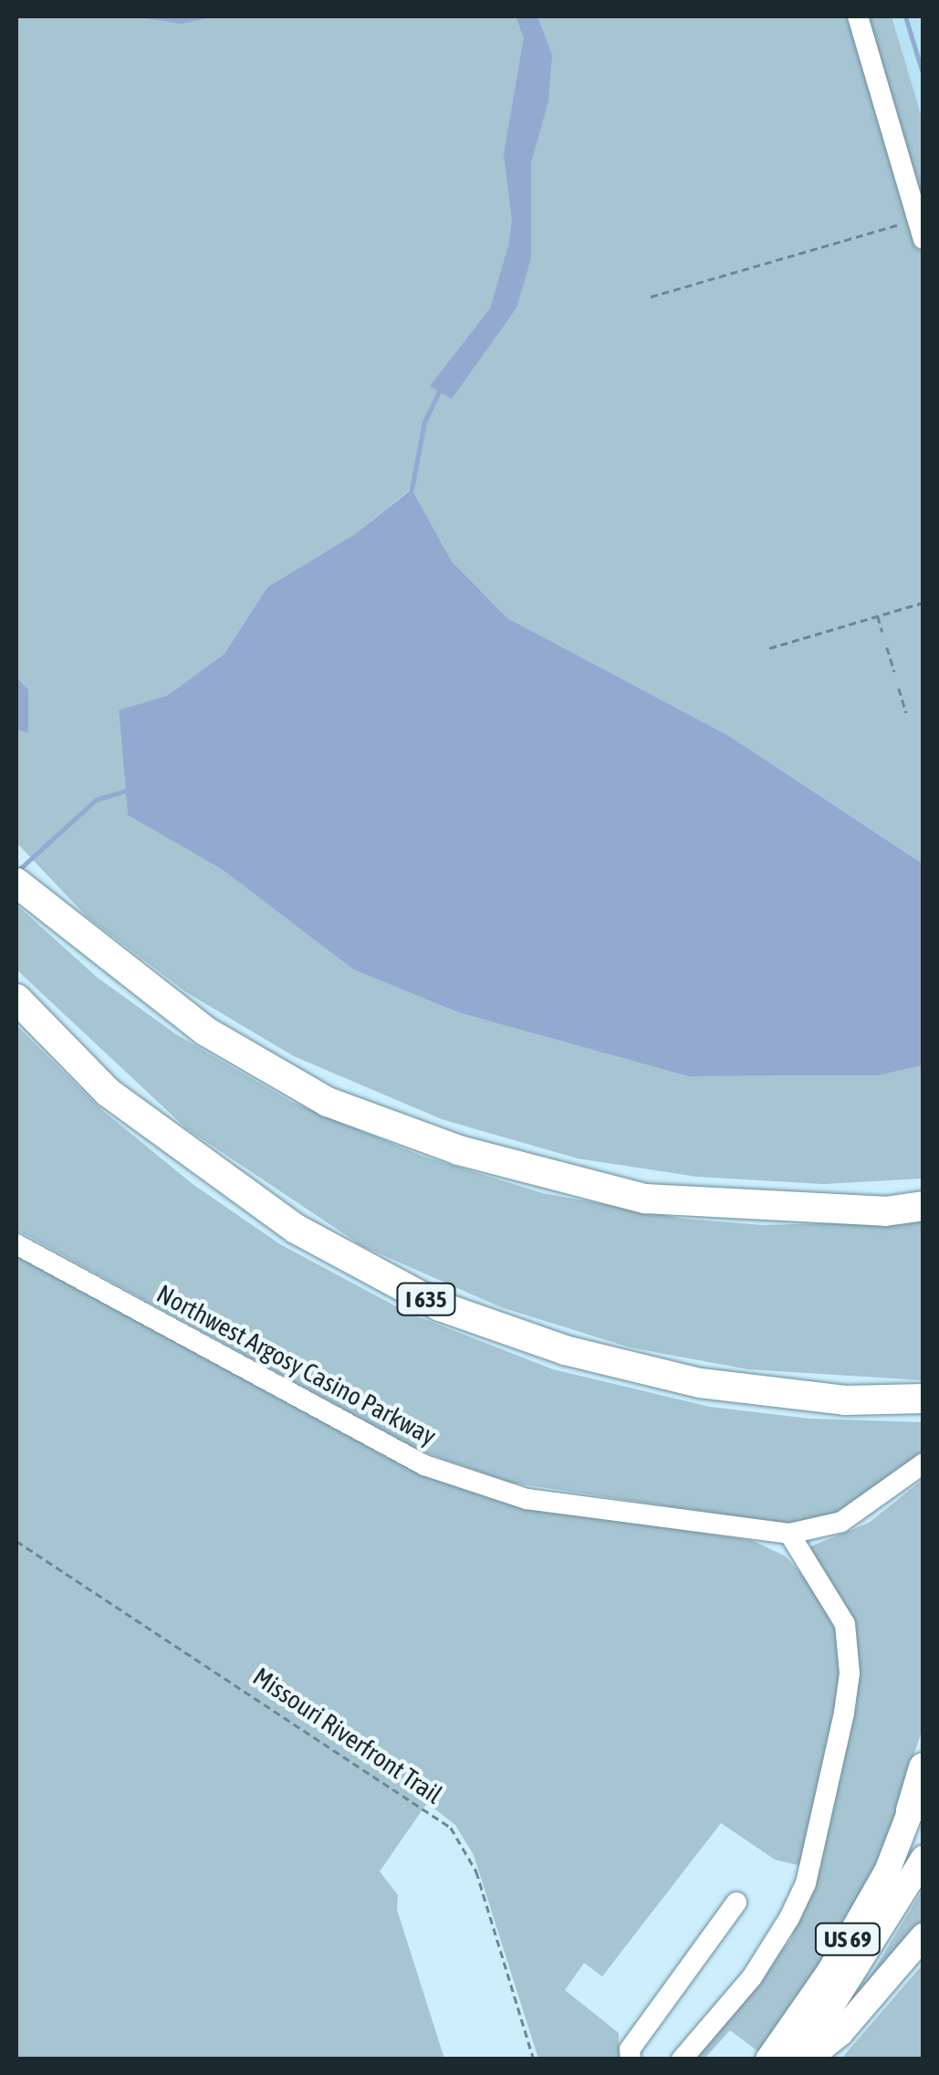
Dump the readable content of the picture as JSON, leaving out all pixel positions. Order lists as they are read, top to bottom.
{
  "streets": {
    "highway": ["I 635", "US 69"],
    "street": ["Northwest Argosy Casino Parkway"],
    "path": ["Missouri Riverfront Trail"]
  }
}
